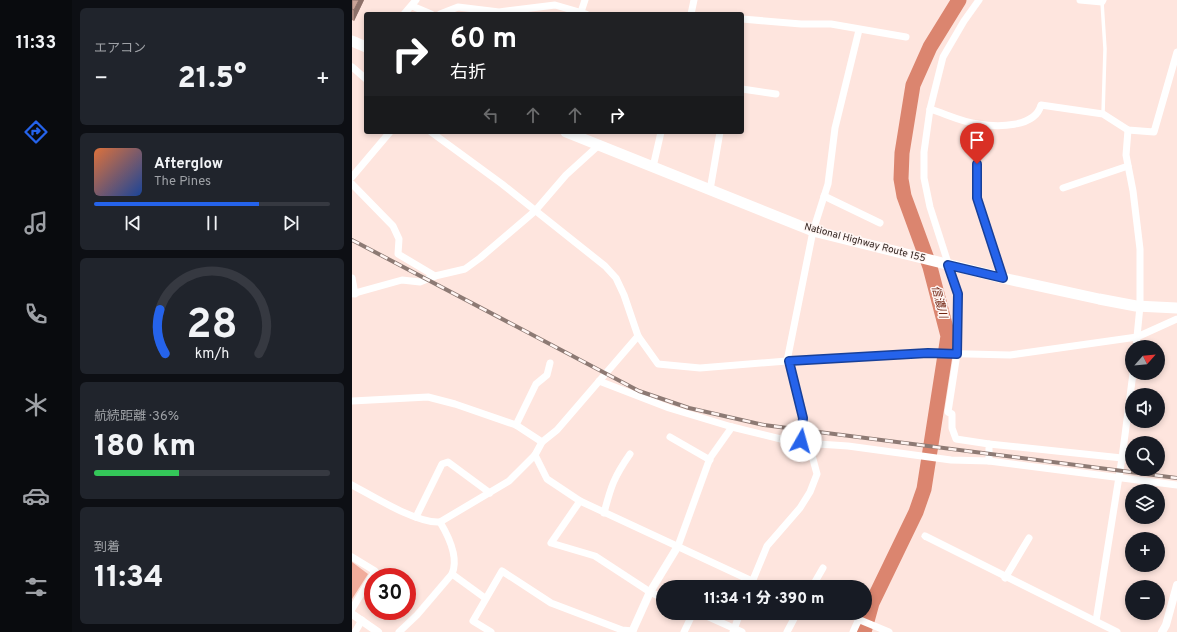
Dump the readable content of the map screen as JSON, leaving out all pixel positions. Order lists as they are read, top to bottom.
{
  "streets": {
    "highway": ["National Highway Route 155"]
  },
  "water": ["信濃川"],
  "north": "top right",
  "page": {
    "tabs": "11:33",
    "tile": [
      "エアコン",
      ["航続距離 · 36%", "180 km"],
      ["到着", "11:34"]
    ],
    "turn": ["60 m", "右折"],
    "heat": ["−", "21.5°", "+"],
    "song": ["Afterglow", "The Pines"],
    "map_buttons": ["+", "−"],
    "limit": "30",
    "trip": "11:34 · 1 分 · 390 m",
    "gauge": ["28", "km/h"]
  }
}
